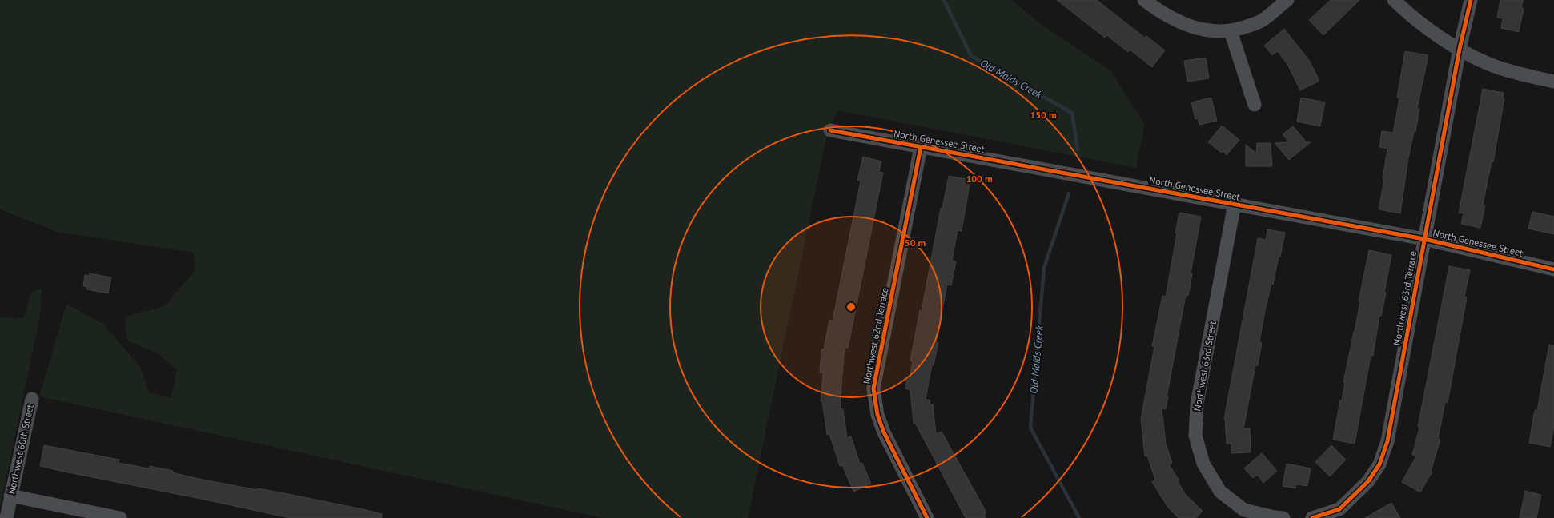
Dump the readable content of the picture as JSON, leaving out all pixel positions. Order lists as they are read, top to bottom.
{
  "streets": {
    "street": [
      "North Genessee Street",
      "Northwest 63rd Terrace",
      "Northwest 62nd Terrace",
      "Northwest 63rd Street",
      "Northwest 60th Street"
    ]
  },
  "crossings": [
    ["North Genessee Street", "Northwest 63rd Terrace"],
    ["North Genessee Street", "Northwest 62nd Terrace"],
    ["North Genessee Street", "Northwest 63rd Street"]
  ],
  "water": ["Old Maids Creek"],
  "rings": ["150 m", "100 m", "50 m"]
}
